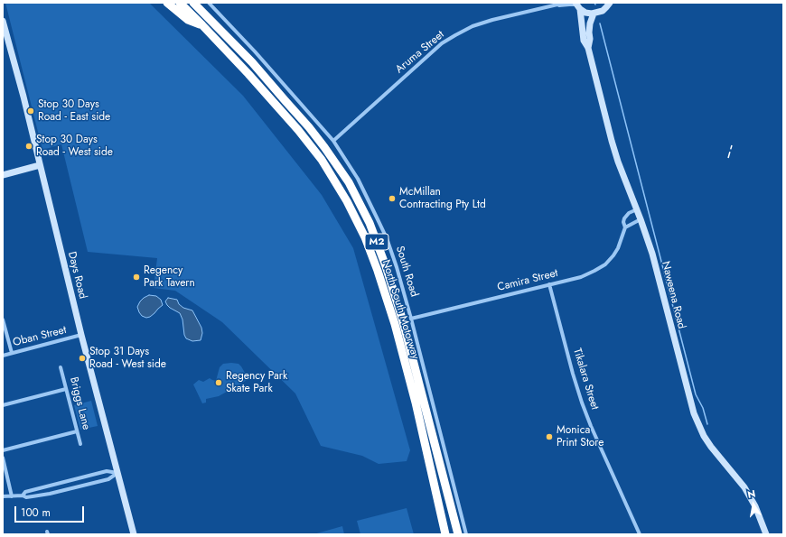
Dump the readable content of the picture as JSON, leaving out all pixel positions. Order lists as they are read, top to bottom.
{
  "streets": {
    "highway": ["M2", "North South Motorway"],
    "street": [
      "Aruma Street",
      "South Road",
      "Days Road",
      "Camira Street",
      "Naweena Road",
      "Oban Street",
      "Tikalara Street",
      "Briggs Lane"
    ]
  },
  "crossings": [
    ["Aruma Street", "South Road"],
    ["Aruma Street", "Naweena Road"],
    ["South Road", "Camira Street"],
    ["Days Road", "Oban Street"],
    ["Camira Street", "Naweena Road"],
    ["Camira Street", "Tikalara Street"]
  ],
  "places": [
    "Stop 30 Days Road - East side",
    "Stop 30 Days Road - West side",
    "McMillan Contracting Pty Ltd",
    "Regency Park Tavern",
    "Stop 31 Days Road - West side",
    "Regency Park Skate Park",
    "Monica Print Store"
  ],
  "scale_bar": "100 m",
  "north": "top"
}
